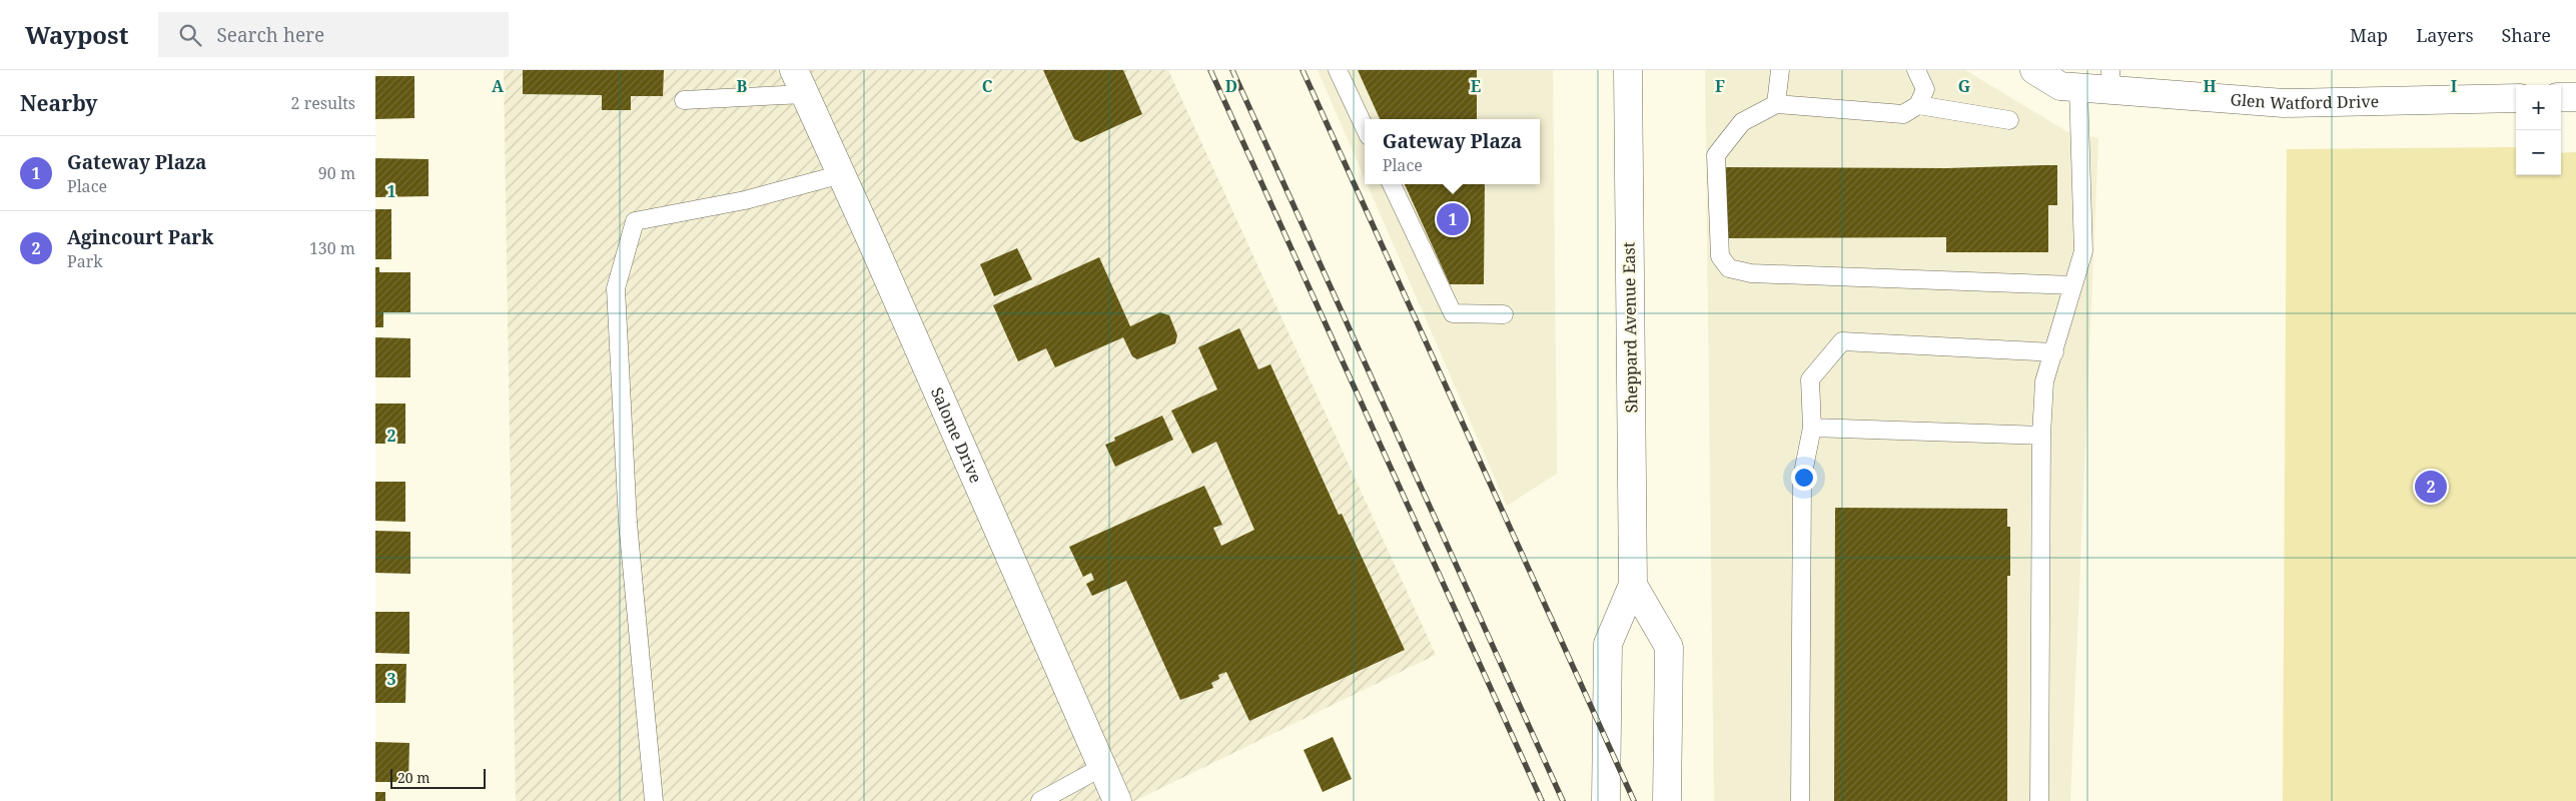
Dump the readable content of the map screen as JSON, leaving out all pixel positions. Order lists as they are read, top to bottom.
{
  "streets": {
    "street": ["Glen Watford Drive", "Sheppard Avenue East", "Salome Drive"]
  },
  "scale_bar": "20 m",
  "page": {
    "header": "Waypost",
    "search": "Search here",
    "nav": ["Map", "Layers", "Share"],
    "heading": ["Nearby", "2 results"],
    "map_buttons": ["+", "−"],
    "popup": ["Gateway Plaza", "Place"],
    "list": [
      {
        "mark": "1",
        "name": "Gateway Plaza",
        "note": "Place",
        "value": "90 m"
      },
      {
        "mark": "2",
        "name": "Agincourt Park",
        "note": "Park",
        "value": "130 m"
      }
    ],
    "pins": ["1", "2"],
    "scale": "20 m"
  },
  "grid": {
    "columns": [
      "A",
      "B",
      "C",
      "D",
      "E",
      "F",
      "G",
      "H",
      "I"
    ],
    "rows": ["1", "2", "3"]
  }
}
